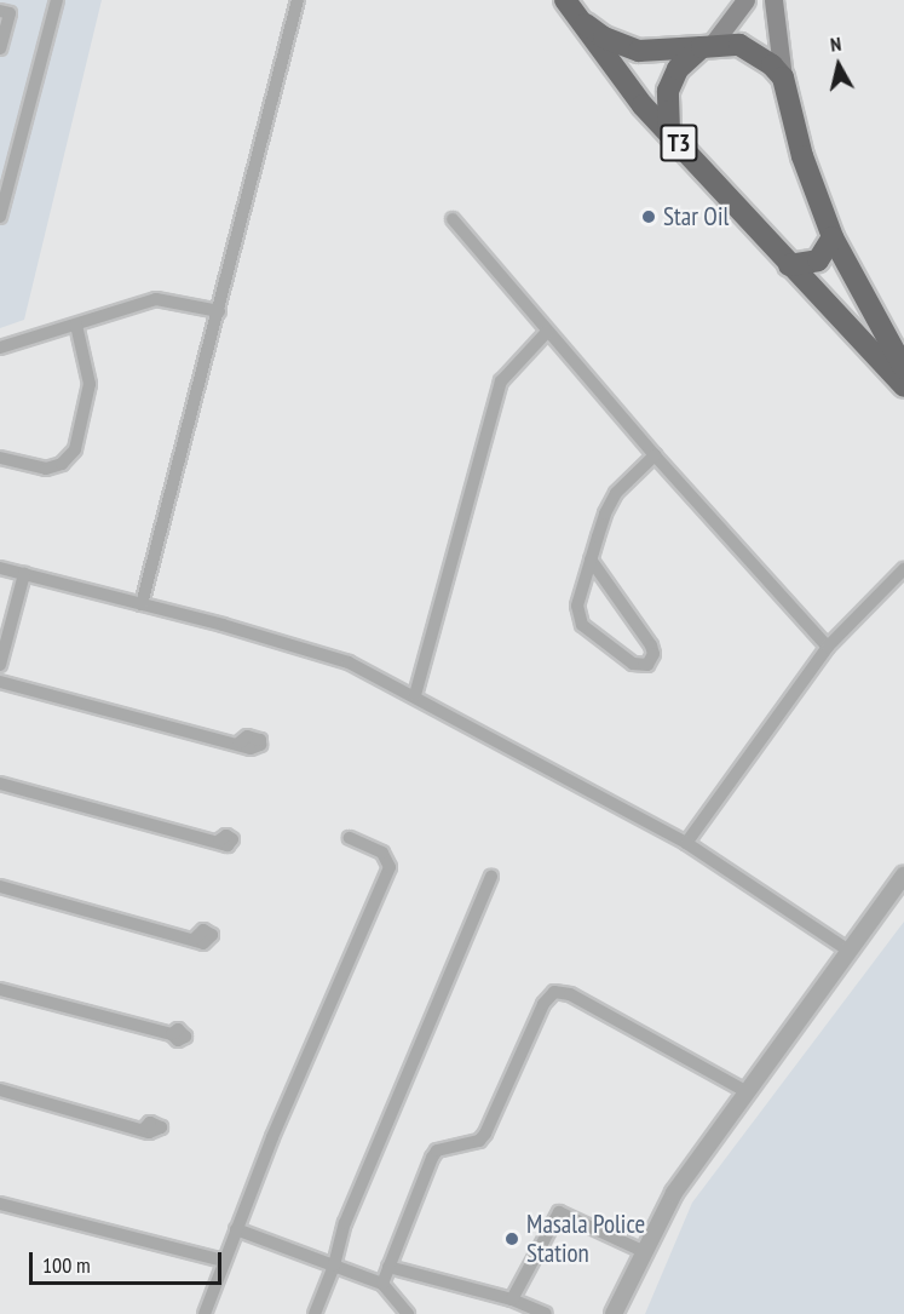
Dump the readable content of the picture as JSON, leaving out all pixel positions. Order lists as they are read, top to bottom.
{
  "streets": {
    "highway": ["T3"]
  },
  "places": ["Star Oil", "Masala Police Station"],
  "scale_bar": "100 m",
  "north": "top"
}
